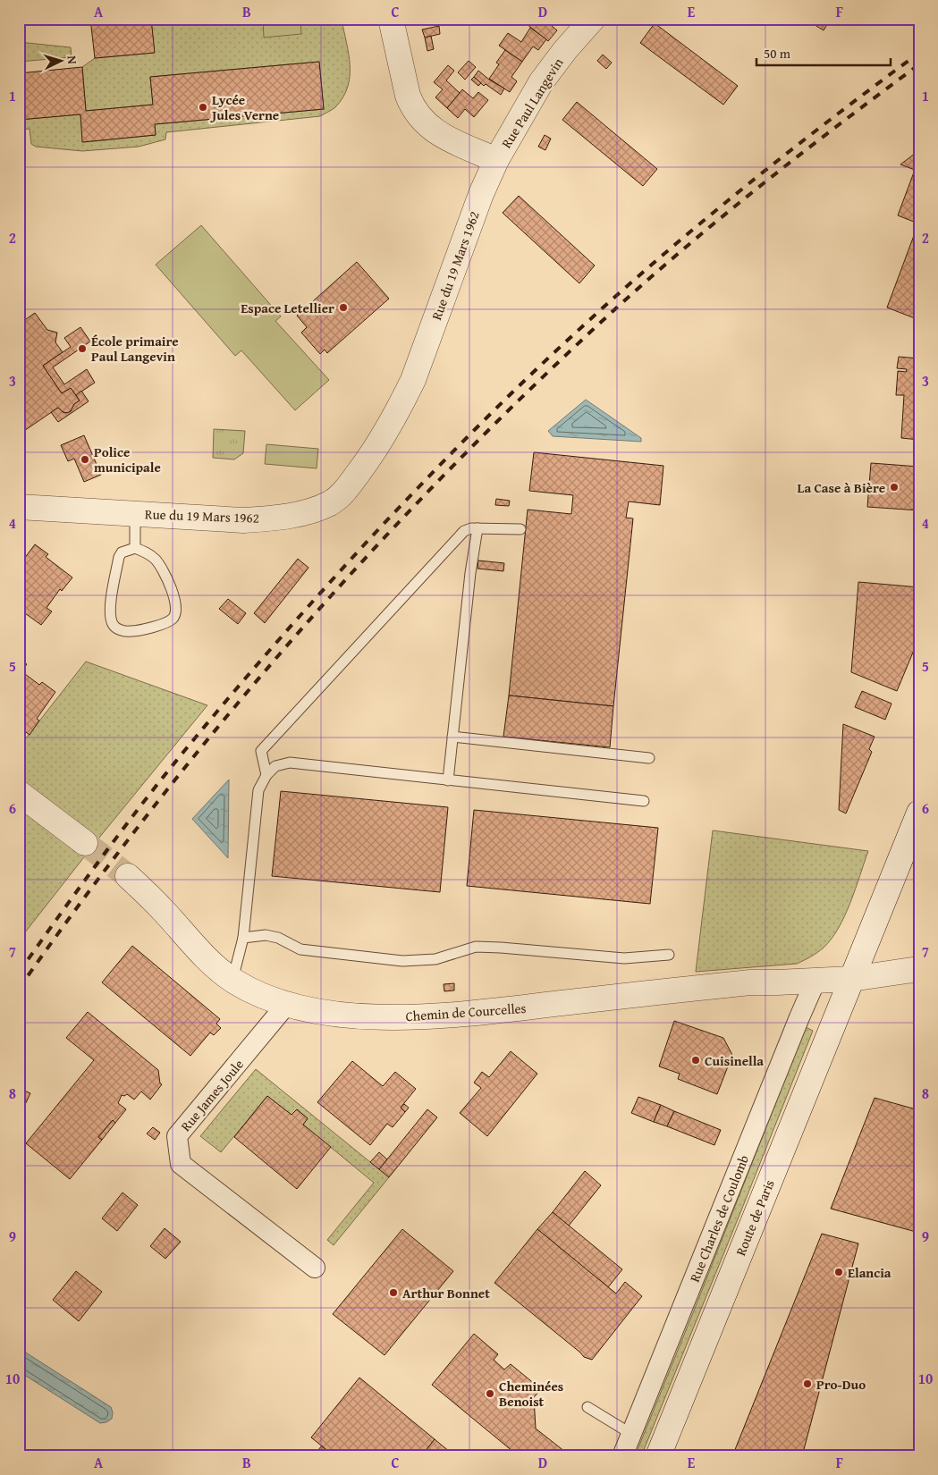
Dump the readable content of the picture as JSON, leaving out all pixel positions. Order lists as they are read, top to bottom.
{
  "streets": {
    "street": [
      "Rue Paul Langevin",
      "Rue du 19 Mars 1962",
      "Chemin de Courcelles",
      "Rue James Joule",
      "Route de Paris",
      "Rue Charles de Coulomb"
    ]
  },
  "crossings": [
    ["Rue Paul Langevin", "Rue du 19 Mars 1962"],
    ["Chemin de Courcelles", "Rue James Joule"],
    ["Chemin de Courcelles", "Route de Paris"],
    ["Chemin de Courcelles", "Rue Charles de Coulomb"]
  ],
  "places": [
    "Lycée Jules Verne",
    "Espace Letellier",
    "École primaire Paul Langevin",
    "Police municipale",
    "La Case à Bière",
    "Cuisinella",
    "Elancia",
    "Arthur Bonnet",
    "Pro-Duo",
    "Cheminées Benoist"
  ],
  "scale_bar": "50 m",
  "north": "right",
  "grid": {
    "columns": [
      "A",
      "B",
      "C",
      "D",
      "E",
      "F"
    ],
    "rows": [
      "1",
      "2",
      "3",
      "4",
      "5",
      "6",
      "7",
      "8",
      "9",
      "10"
    ]
  }
}
